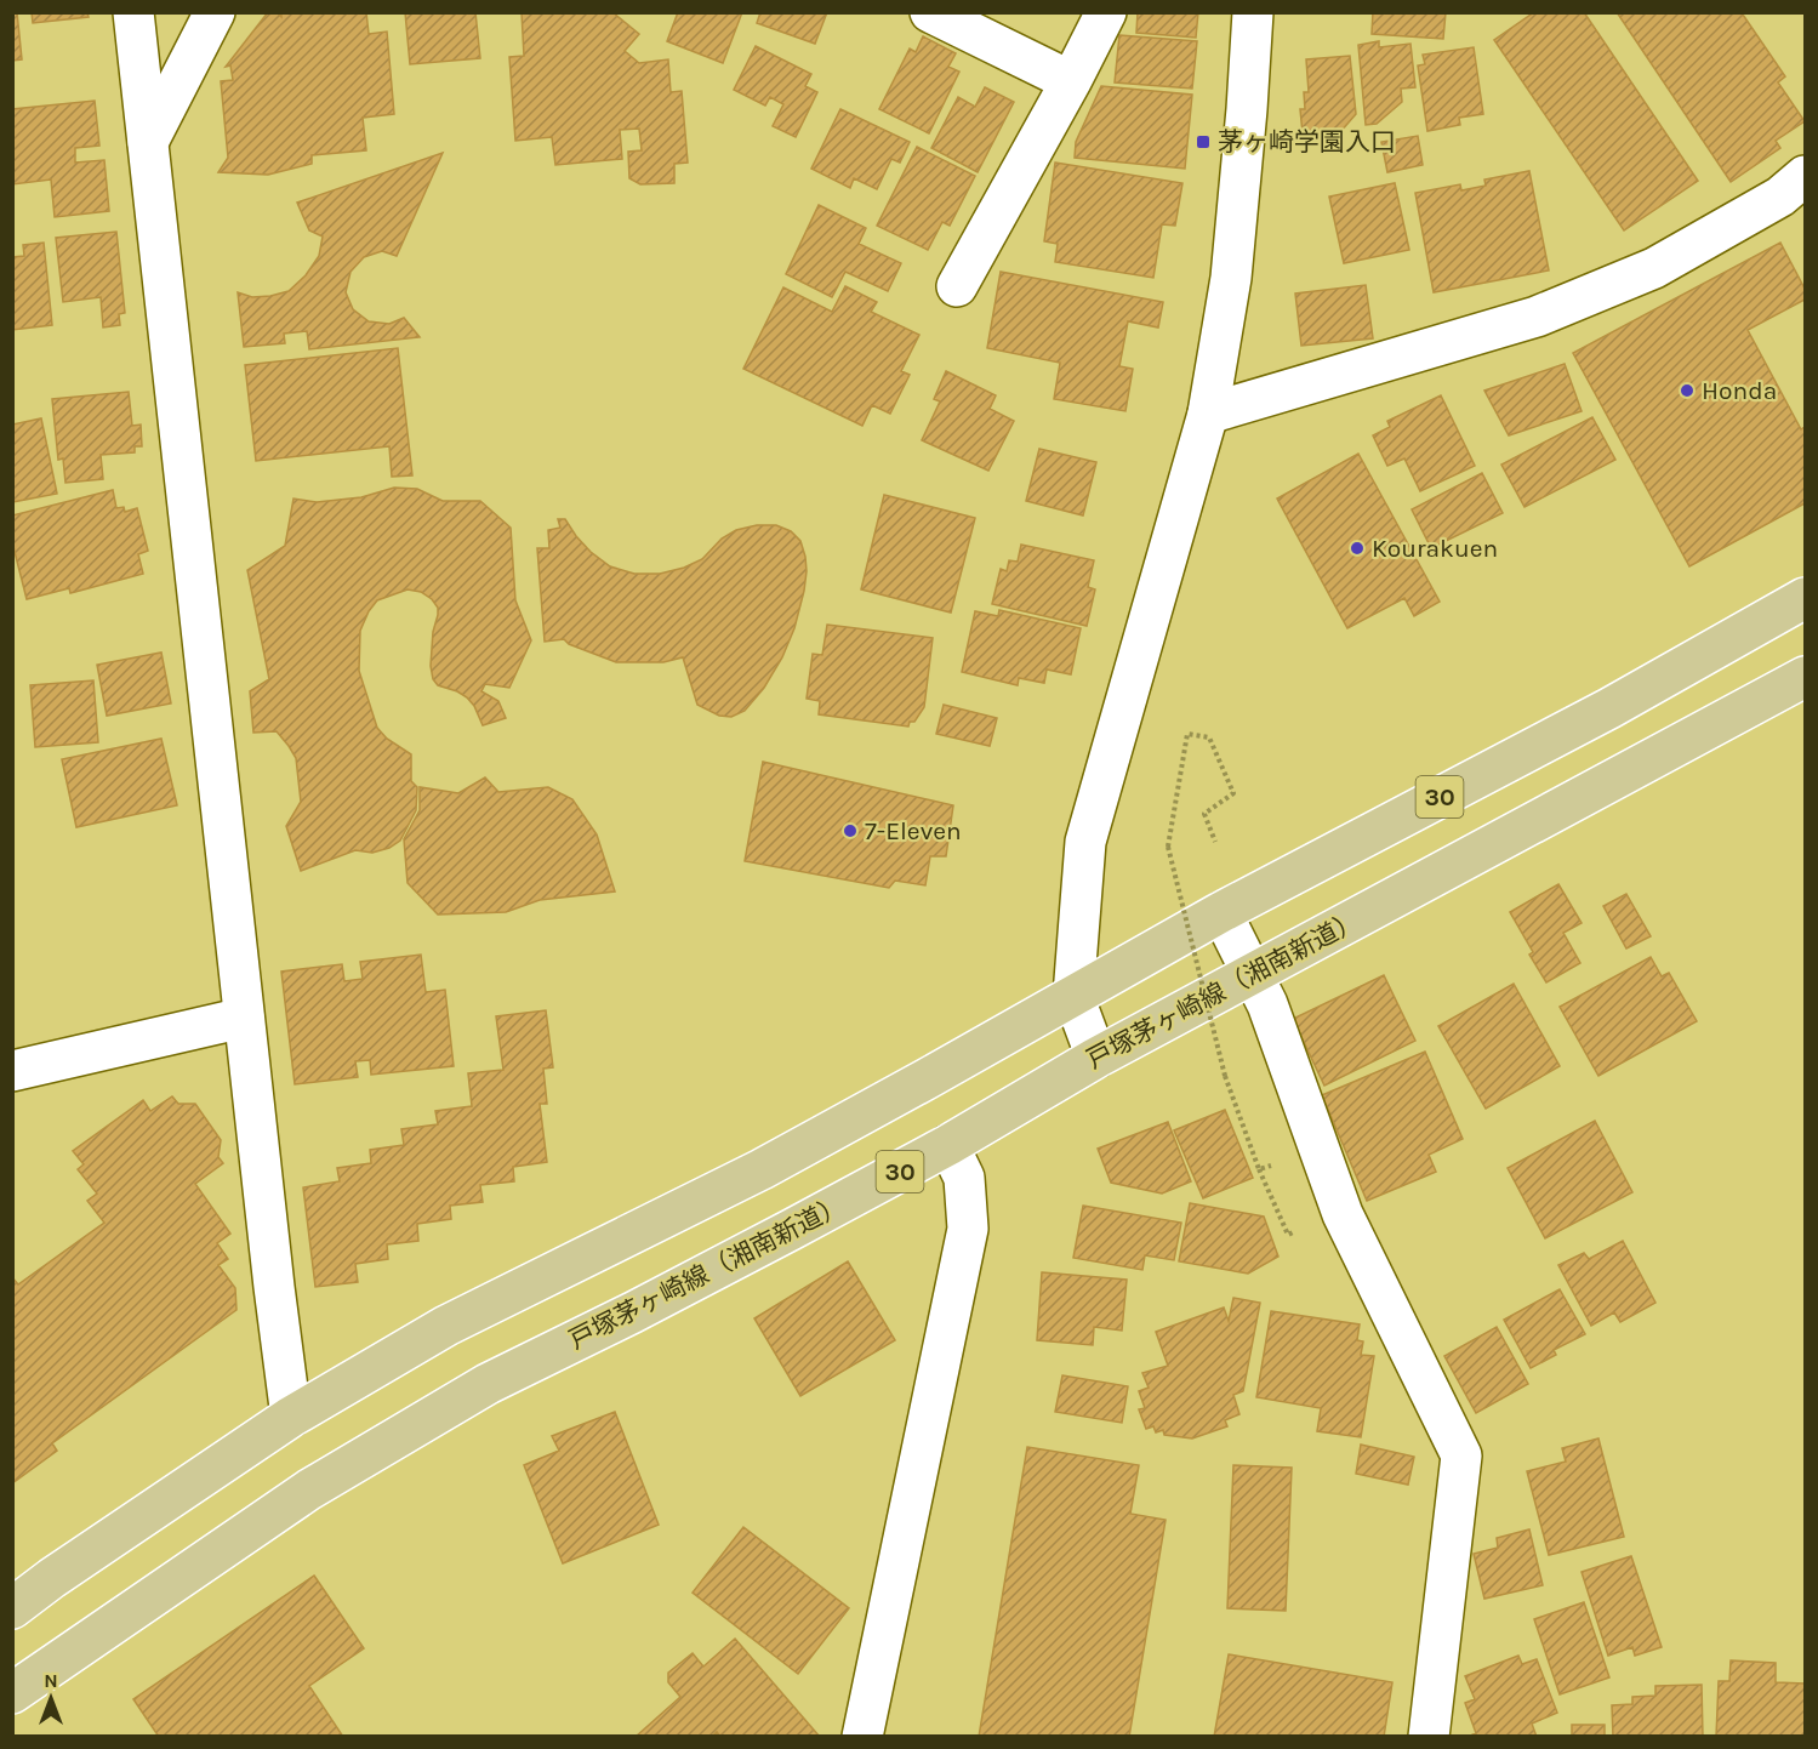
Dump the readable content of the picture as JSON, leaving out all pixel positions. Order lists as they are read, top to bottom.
{
  "streets": {
    "main road": ["30", "戸塚茅ヶ崎線（湘南新道）"]
  },
  "places": {
    "transit": ["茅ヶ崎学園入口"],
    "other": ["Honda", "Kourakuen", "7-Eleven"]
  },
  "north": "top"
}
